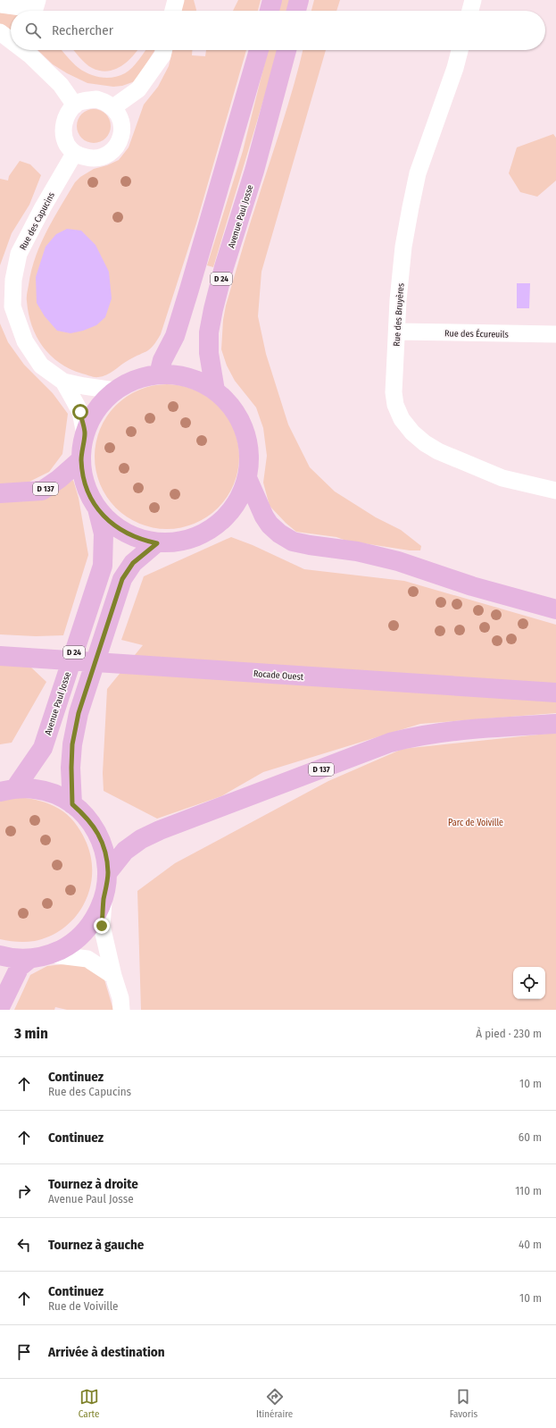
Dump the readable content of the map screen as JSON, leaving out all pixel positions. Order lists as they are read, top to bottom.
{
  "streets": {
    "main road": [
      "Avenue Paul Josse",
      "D 24",
      "D 137",
      "Rocade Ouest"
    ],
    "street": ["Rue des Capucins", "Rue des Bruyères", "Rue des Écureuils"]
  },
  "crossings": [
    ["Rue des Bruyères", "Rue des Écureuils"]
  ],
  "parks": ["Parc de Voiville"],
  "page": {
    "search": "Rechercher",
    "heading": ["3 min", "À pied · 230 m"],
    "list": [
      ["Continuez", "Rue des Capucins", "10 m"],
      ["Continuez", "60 m"],
      ["Tournez à droite", "Avenue Paul Josse", "110 m"],
      ["Tournez à gauche", "40 m"],
      ["Continuez", "Rue de Voiville", "10 m"],
      "Arrivée à destination"
    ],
    "nav": ["Carte", "Itinéraire", "Favoris"]
  }
}
